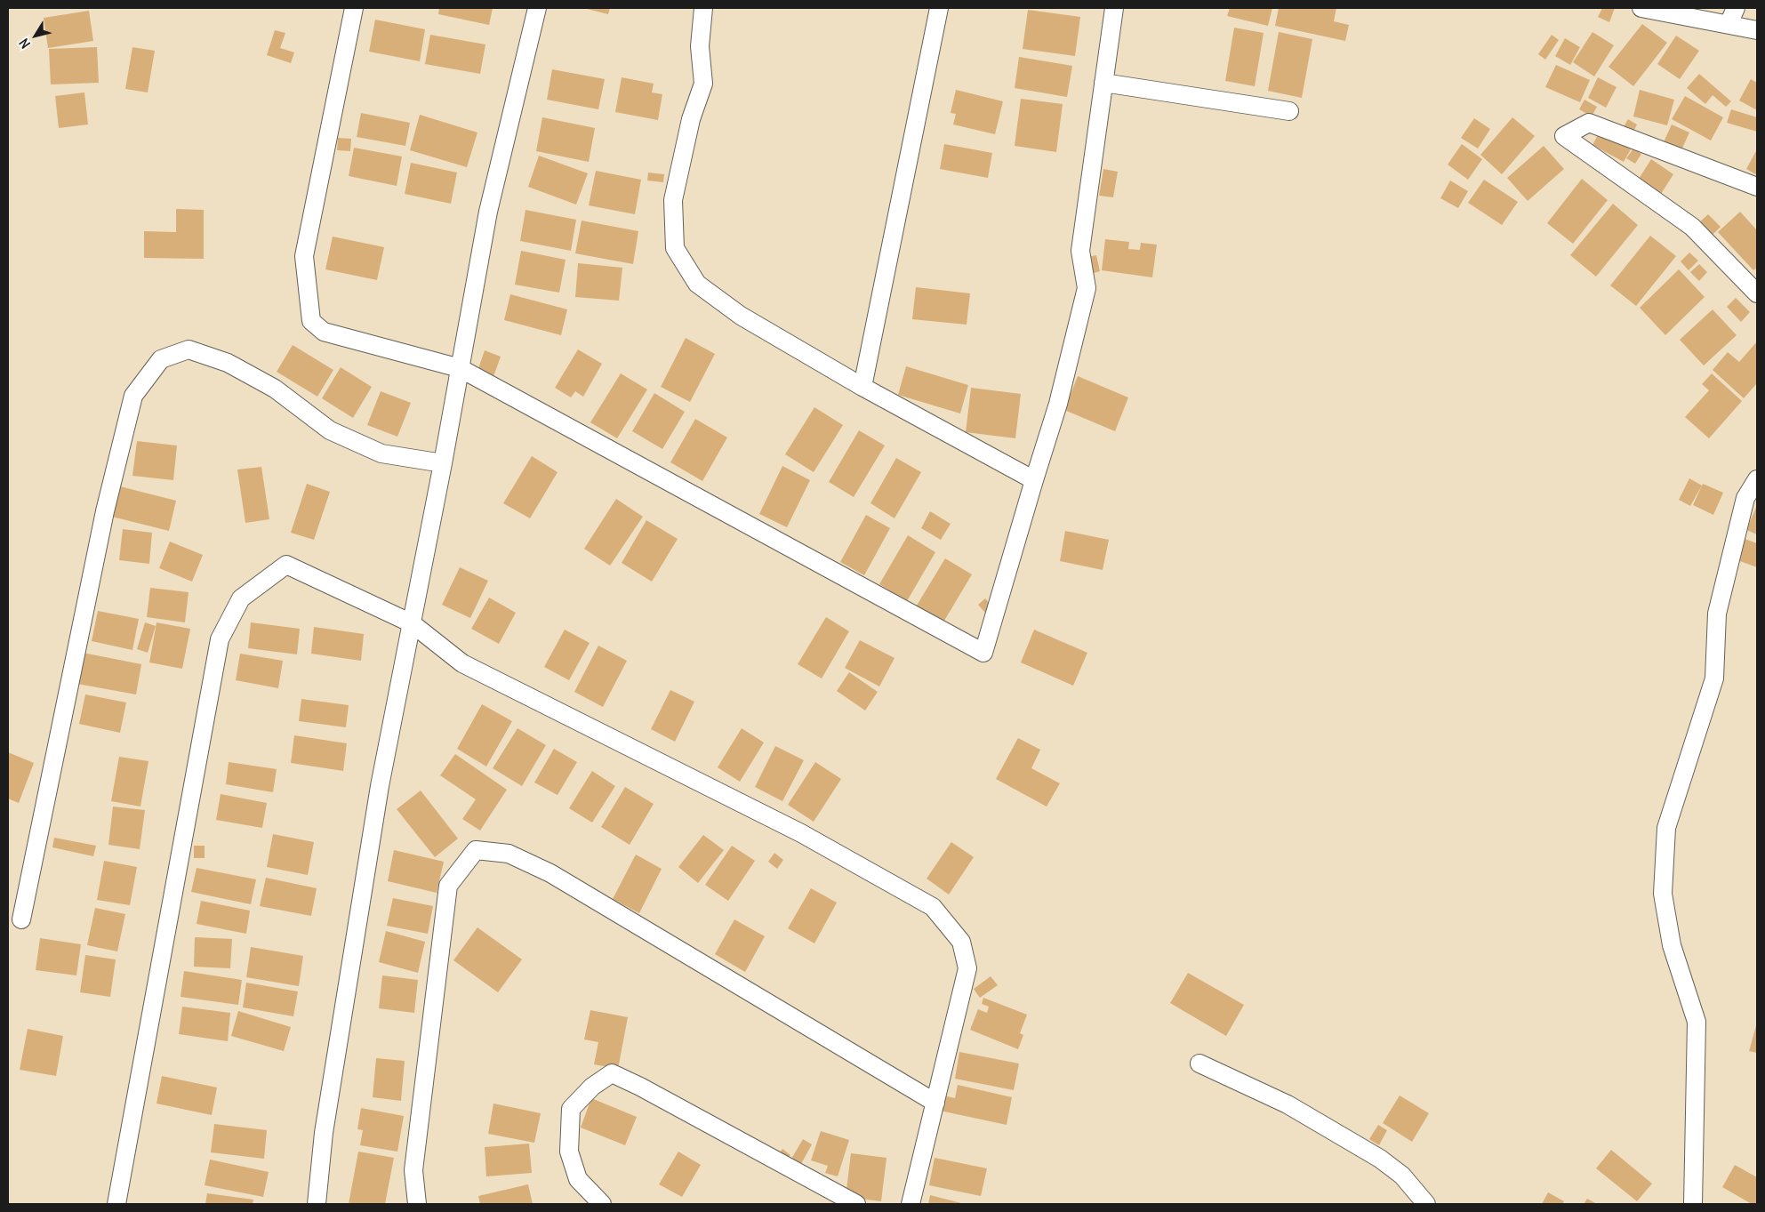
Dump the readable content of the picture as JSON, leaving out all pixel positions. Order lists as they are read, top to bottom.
{
  "north": "bottom left"
}
